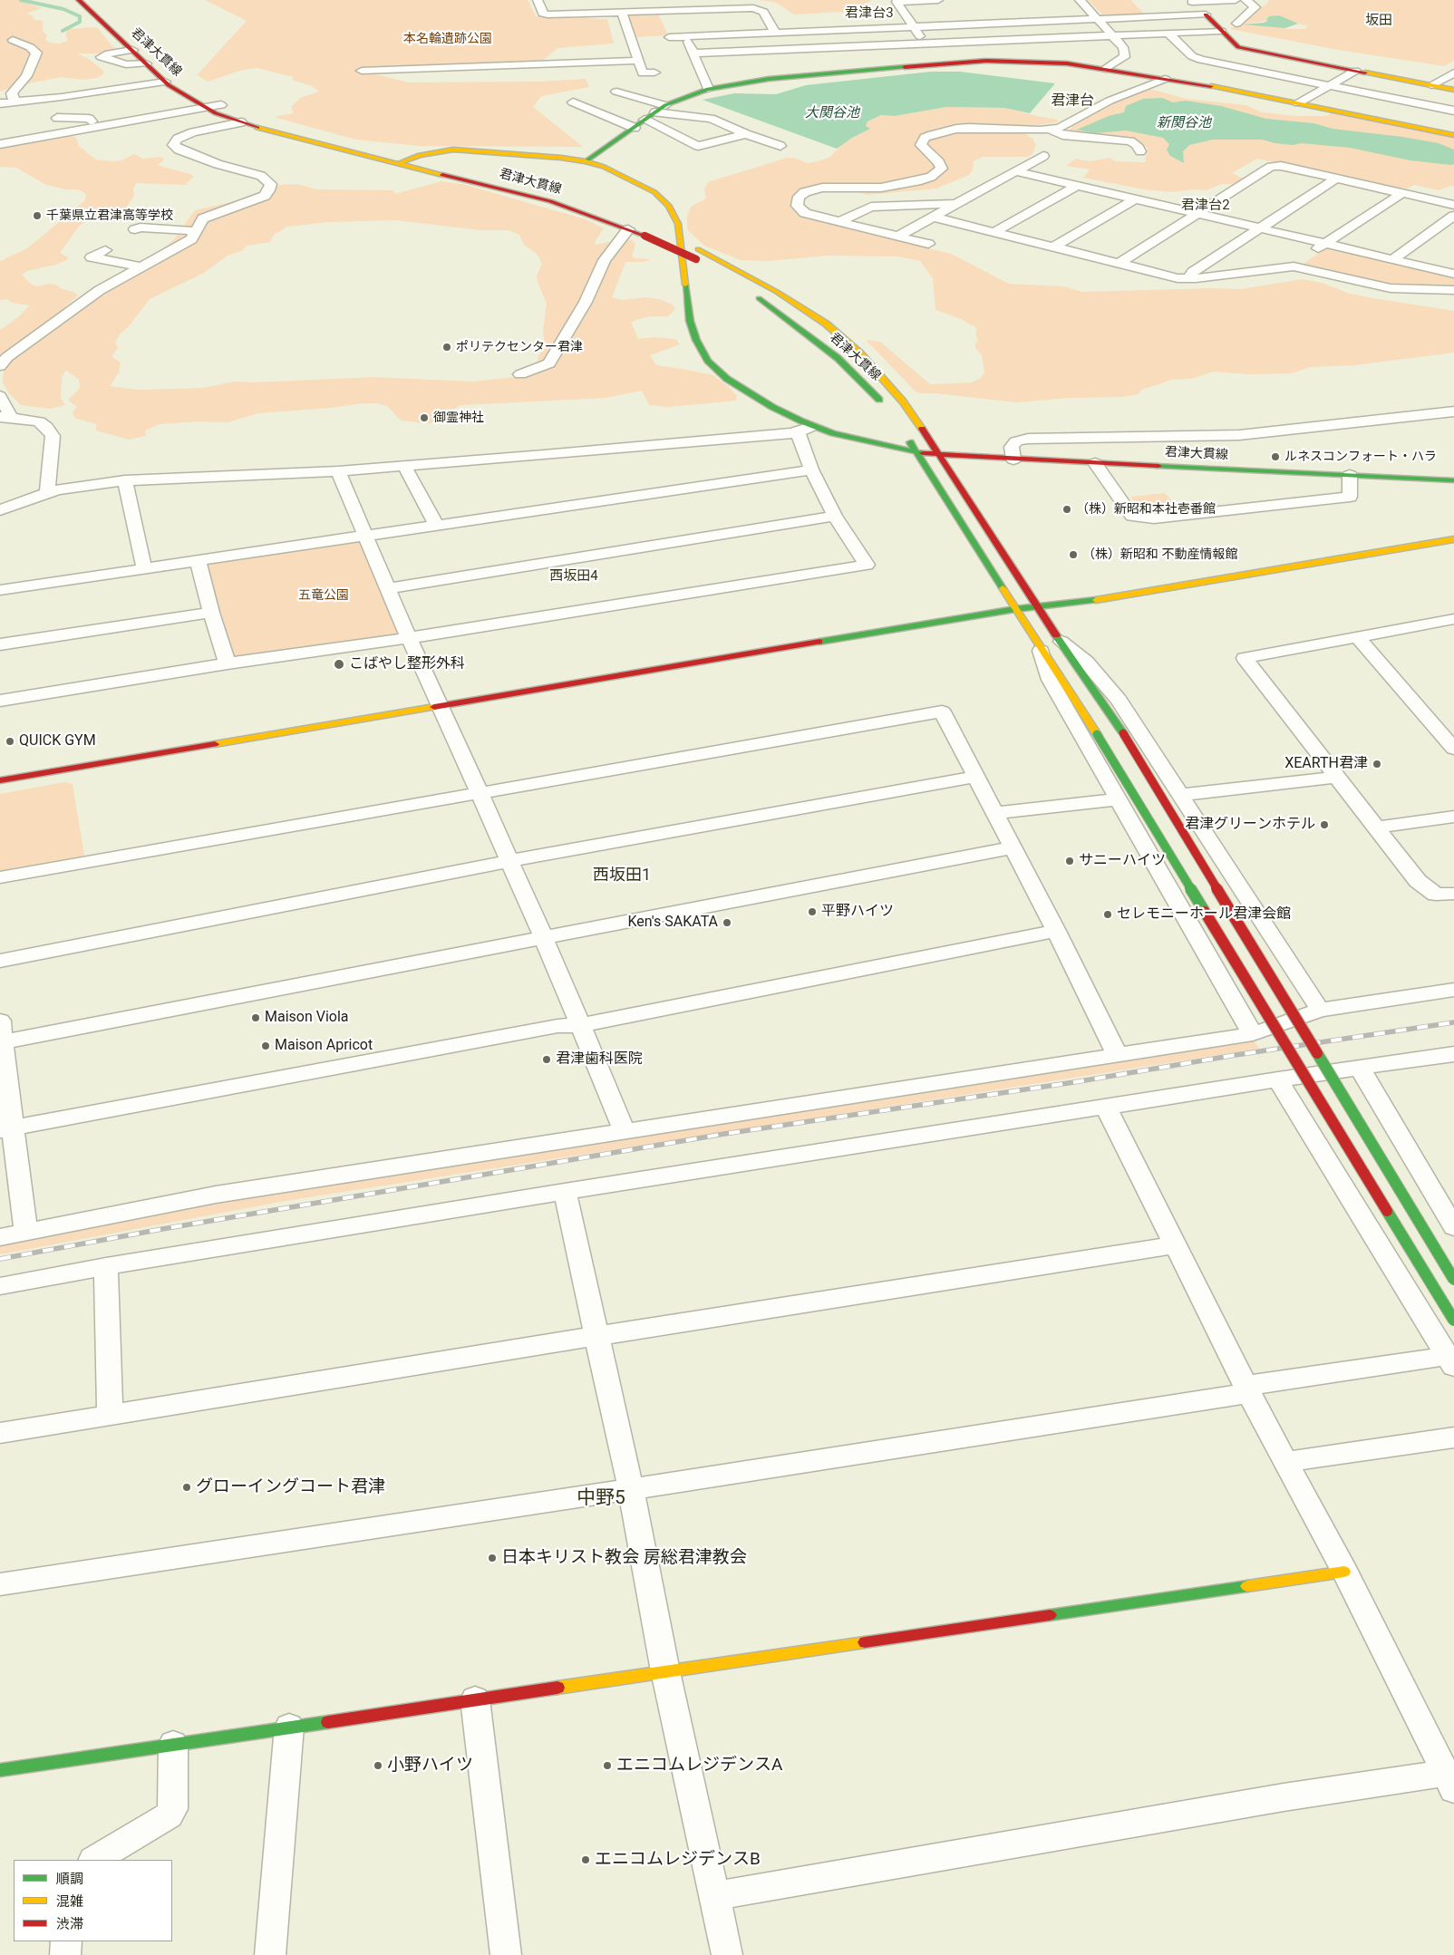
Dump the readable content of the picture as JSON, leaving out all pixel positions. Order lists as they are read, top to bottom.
{
  "streets": {
    "street": ["君津大貫線"]
  },
  "districts": [
    "君津台3",
    "坂田",
    "君津台",
    "君津台2",
    "西坂田4",
    "西坂田1",
    "中野5"
  ],
  "water": ["大関谷池", "新関谷池"],
  "parks": ["本名輪遺跡公園", "五竜公園"],
  "places": [
    "千葉県立君津高等学校",
    "ポリテクセンター君津",
    "御霊神社",
    "ルネスコンフォート・ハラ",
    "（株）新昭和本社壱番館",
    "（株）新昭和 不動産情報館",
    "こばやし整形外科",
    "QUICK GYM",
    "XEARTH君津",
    "君津グリーンホテル",
    "サニーハイツ",
    "平野ハイツ",
    "セレモニーホール君津会館",
    "Ken's SAKATA",
    "Maison Viola",
    "Maison Apricot",
    "君津歯科医院",
    "グローイングコート君津",
    "日本キリスト教会 房総君津教会",
    "小野ハイツ",
    "エニコムレジデンスA",
    "エニコムレジデンスB"
  ],
  "legend": ["順調", "混雑", "渋滞"]
}
